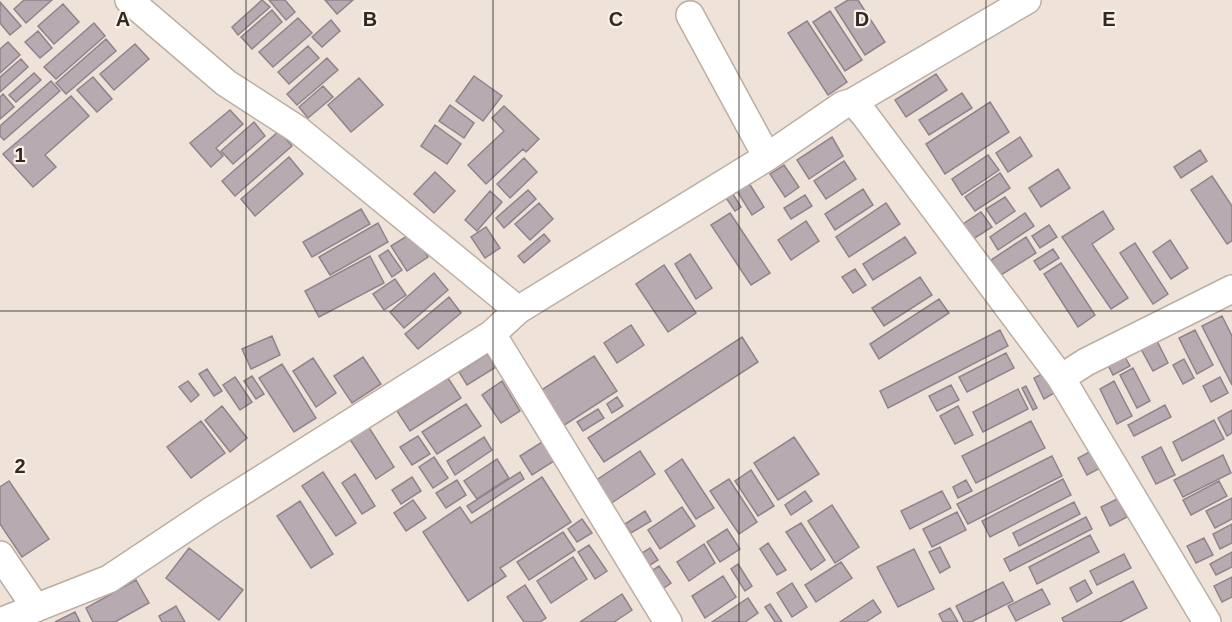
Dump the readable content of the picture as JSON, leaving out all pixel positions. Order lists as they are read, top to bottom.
{
  "grid": {
    "columns": [
      "A",
      "B",
      "C",
      "D",
      "E"
    ],
    "rows": ["1", "2"]
  }
}
